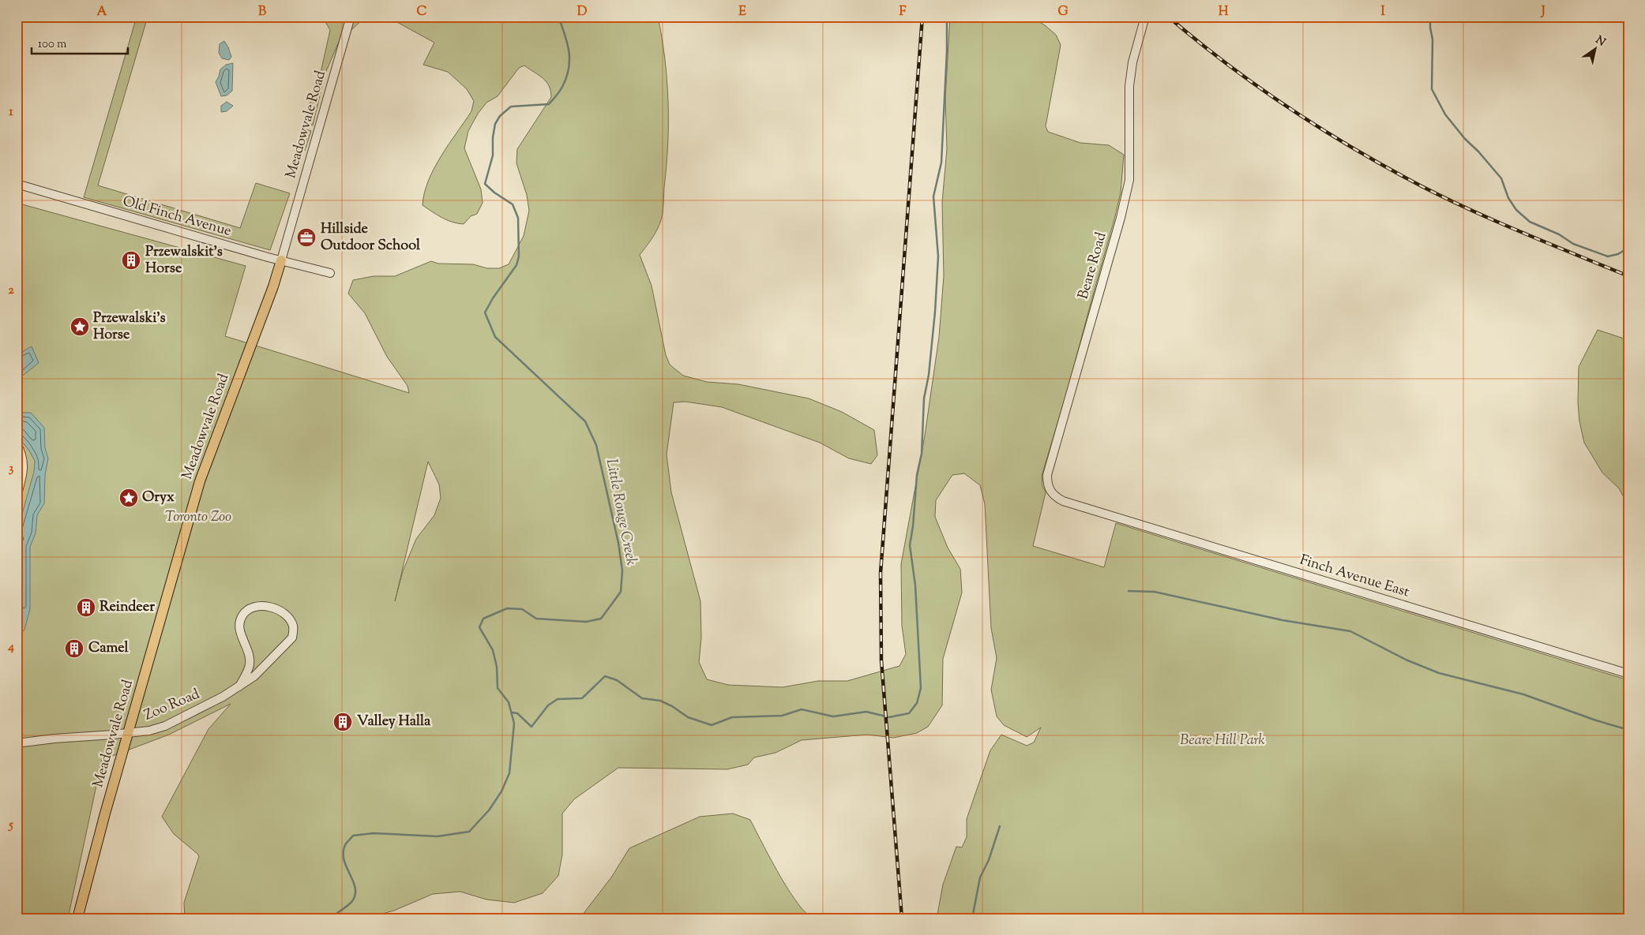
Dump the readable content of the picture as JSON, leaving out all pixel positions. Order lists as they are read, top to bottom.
{
  "streets": {
    "main road": ["Meadowvale Road"],
    "street": [
      "Old Finch Avenue",
      "Beare Road",
      "Finch Avenue East",
      "Zoo Road"
    ]
  },
  "crossings": [
    ["Meadowvale Road", "Old Finch Avenue"],
    ["Meadowvale Road", "Zoo Road"],
    ["Beare Road", "Finch Avenue East"]
  ],
  "water": ["Little Rouge Creek"],
  "parks": ["Toronto Zoo", "Beare Hill Park"],
  "places": {
    "office": ["Hillside Outdoor School"],
    "building": [
      "Przewalskit's Horse",
      "Reindeer",
      "Camel",
      "Valley Halla"
    ],
    "place": ["Przewalski's Horse", "Oryx"]
  },
  "scale_bar": "100 m",
  "north": "top right",
  "grid": {
    "columns": [
      "A",
      "B",
      "C",
      "D",
      "E",
      "F",
      "G",
      "H",
      "I",
      "J"
    ],
    "rows": [
      "1",
      "2",
      "3",
      "4",
      "5"
    ]
  }
}
